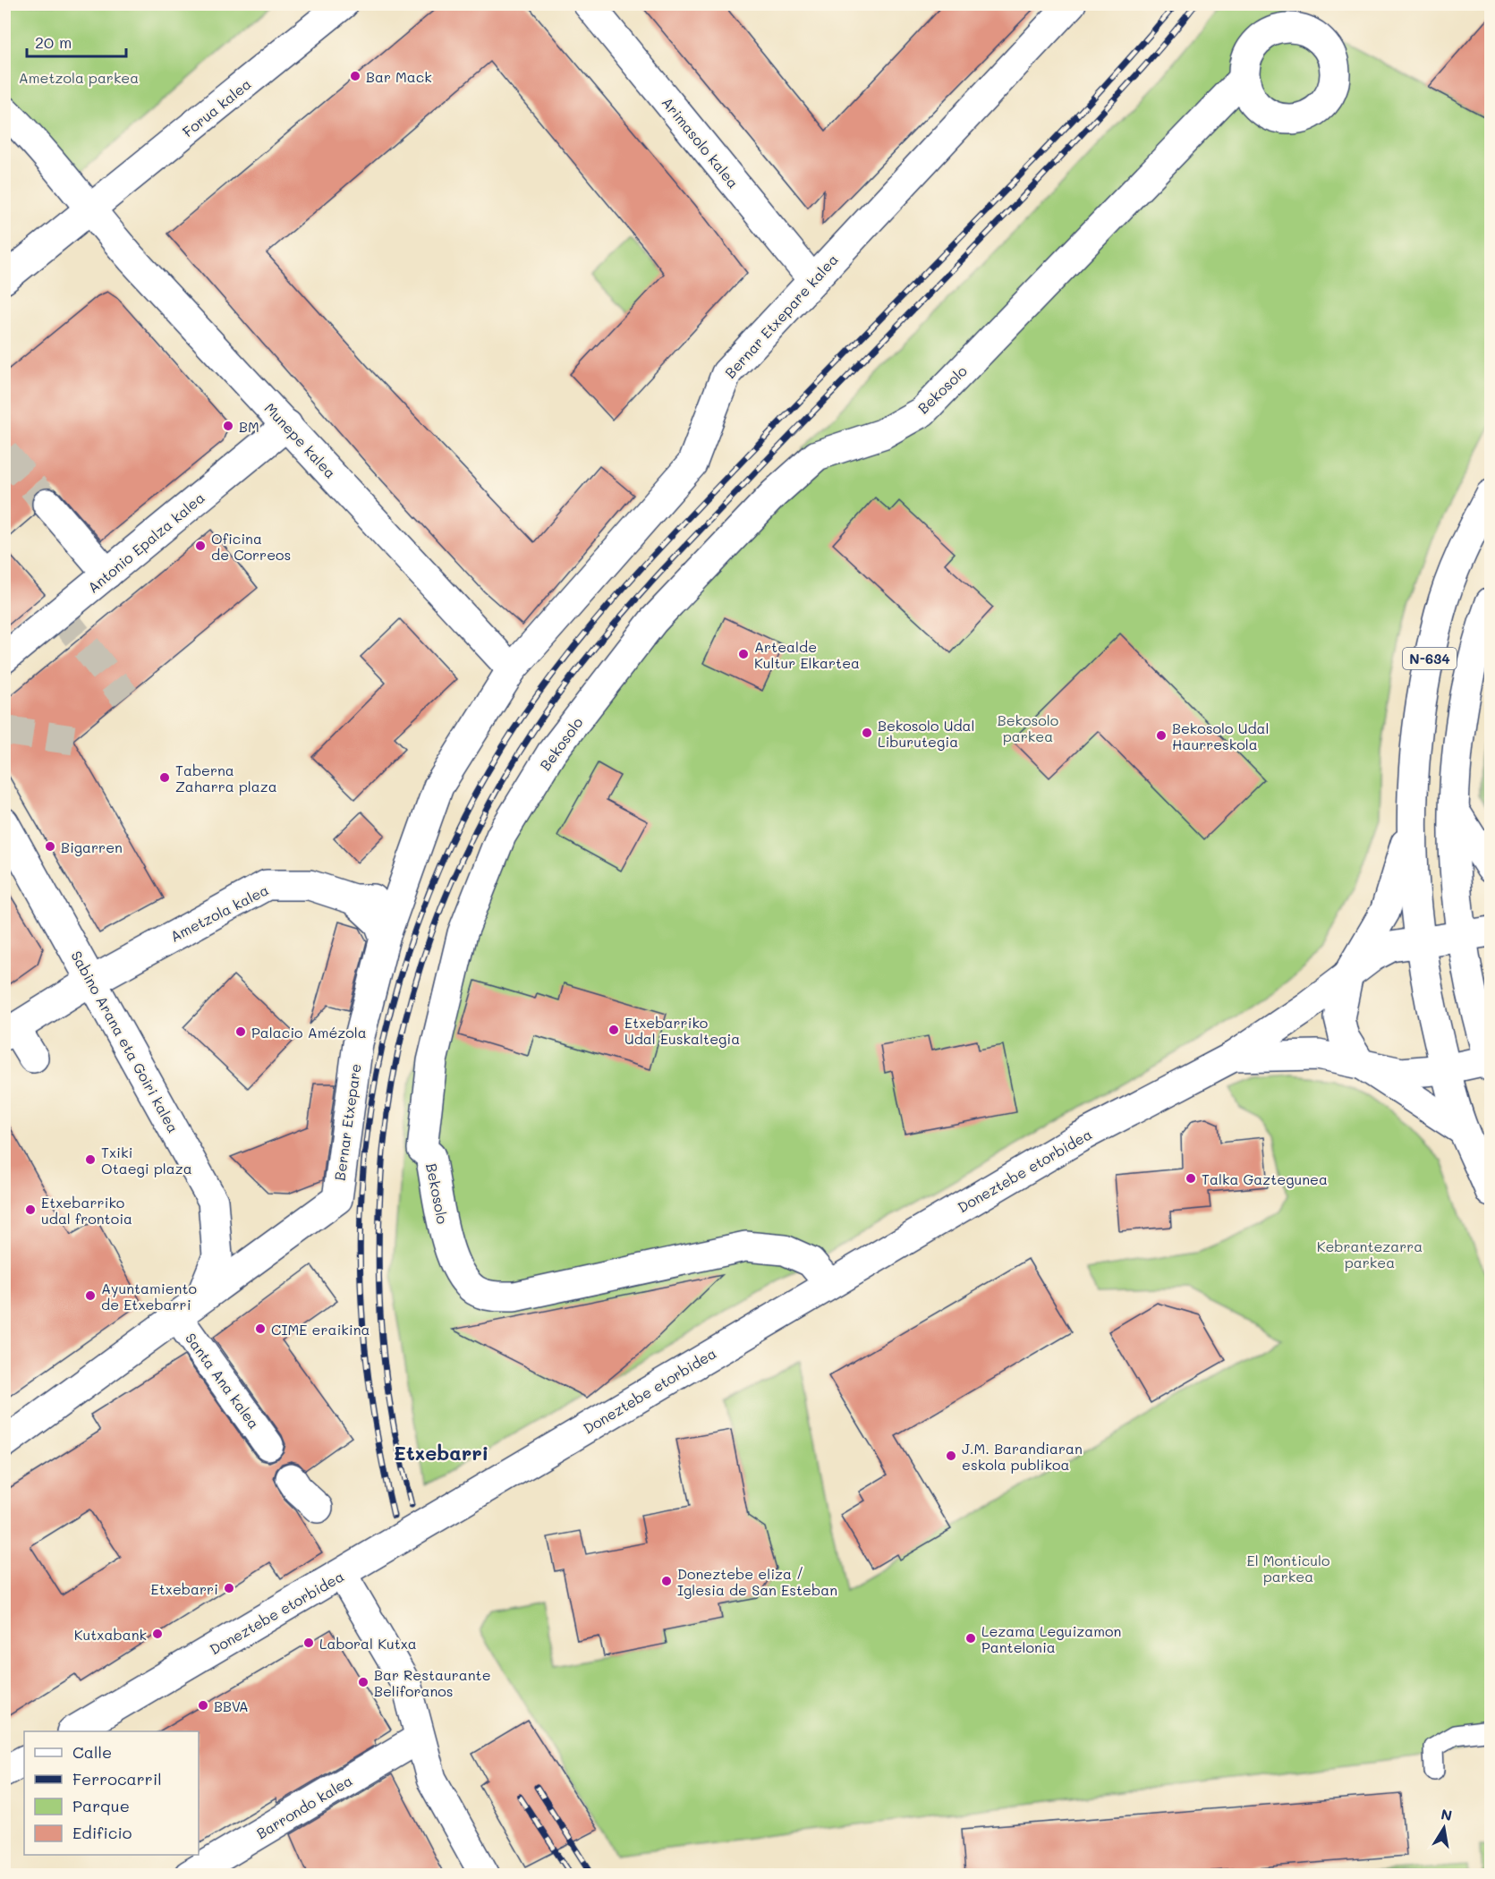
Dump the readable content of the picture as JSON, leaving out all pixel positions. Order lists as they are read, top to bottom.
{
  "streets": {
    "main road": [
      "Forua kalea",
      "Arimasolo kalea",
      "Bernar Etxepare kalea",
      "Bekosolo",
      "Munepe kalea",
      "Antonio Epalza kalea",
      "N-634",
      "Ametzola kalea",
      "Sabino Arana eta Goiri kalea",
      "Bernar Etxepare",
      "Doneztebe etorbidea",
      "Santa Ana kalea",
      "Barrondo kalea"
    ]
  },
  "crossings": [
    ["Forua kalea", "Munepe kalea"],
    ["Arimasolo kalea", "Bernar Etxepare kalea"],
    ["Bernar Etxepare kalea", "Munepe kalea"],
    ["Bernar Etxepare kalea", "Bernar Etxepare"],
    ["Bekosolo", "Doneztebe etorbidea"],
    ["Munepe kalea", "Antonio Epalza kalea"],
    ["N-634", "Doneztebe etorbidea"],
    ["Ametzola kalea", "Sabino Arana eta Goiri kalea"],
    ["Sabino Arana eta Goiri kalea", "Bernar Etxepare"]
  ],
  "districts": ["Etxebarri"],
  "parks": [
    "Ametzola parkea",
    "Bekosolo parkea",
    "Kebrantezarra parkea",
    "El Monticulo parkea"
  ],
  "places": [
    "Bar Mack",
    "BM",
    "Oficina de Correos",
    "Artealde Kultur Elkartea",
    "Bekosolo Udal Liburutegia",
    "Bekosolo Udal Haurreskola",
    "Taberna Zaharra plaza",
    "Bigarren",
    "Etxebarriko Udal Euskaltegia",
    "Palacio Amézola",
    "Txiki Otaegi plaza",
    "Talka Gaztegunea",
    "Etxebarriko udal frontoia",
    "Ayuntamiento de Etxebarri",
    "CIME eraikina",
    "J.M. Barandiaran eskola publikoa",
    "Doneztebe eliza / Iglesia de San Esteban",
    "Etxebarri",
    "Kutxabank",
    "Lezama Leguizamon Pantelonia",
    "Laboral Kutxa",
    "Bar Restaurante Beliforanos",
    "BBVA"
  ],
  "legend": [
    "Calle",
    "Ferrocarril",
    "Parque",
    "Edificio"
  ],
  "scale_bar": "20 m",
  "north": "top"
}
